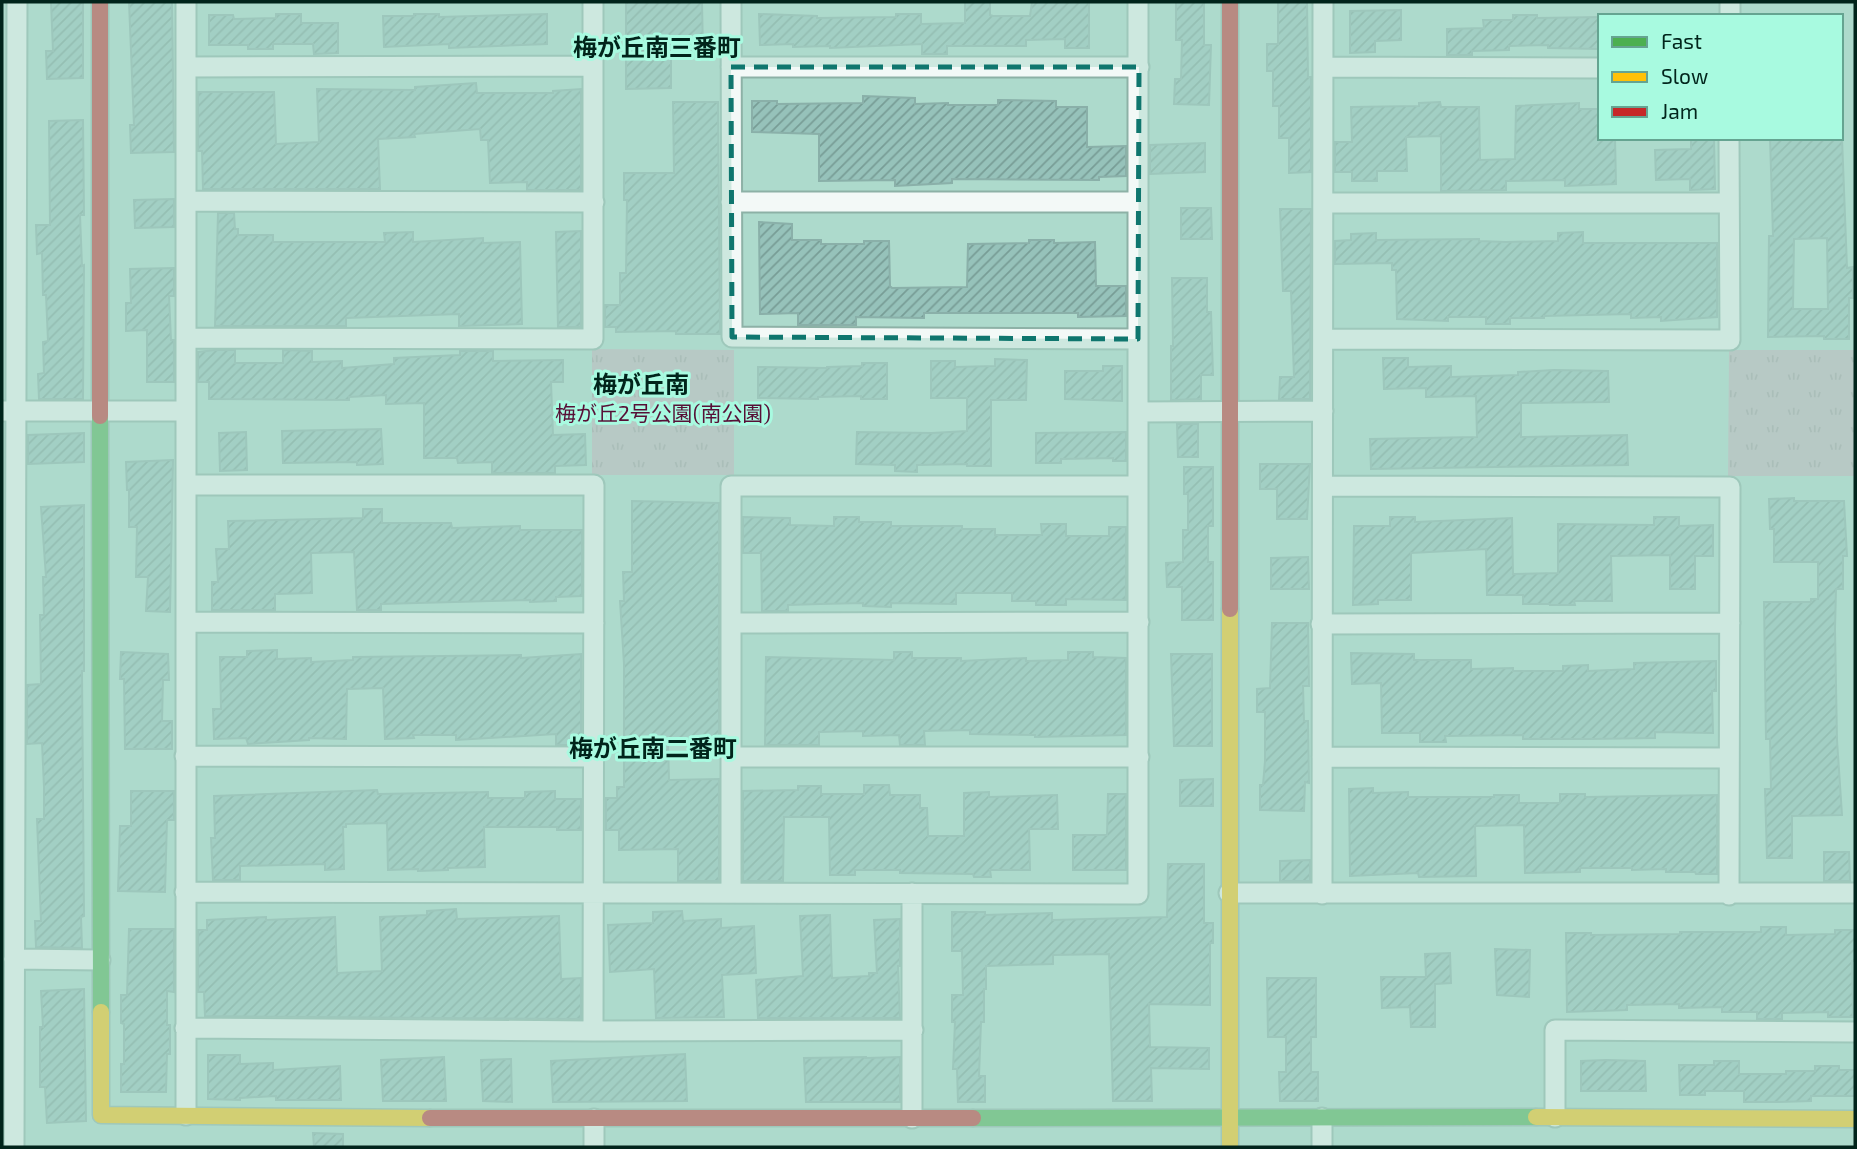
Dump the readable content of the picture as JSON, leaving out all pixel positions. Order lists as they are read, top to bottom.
{
  "districts": ["梅が丘南三番町", "梅が丘南", "梅が丘南二番町"],
  "parks": ["梅が丘2号公園(南公園)"],
  "legend": ["Fast", "Slow", "Jam"]
}
